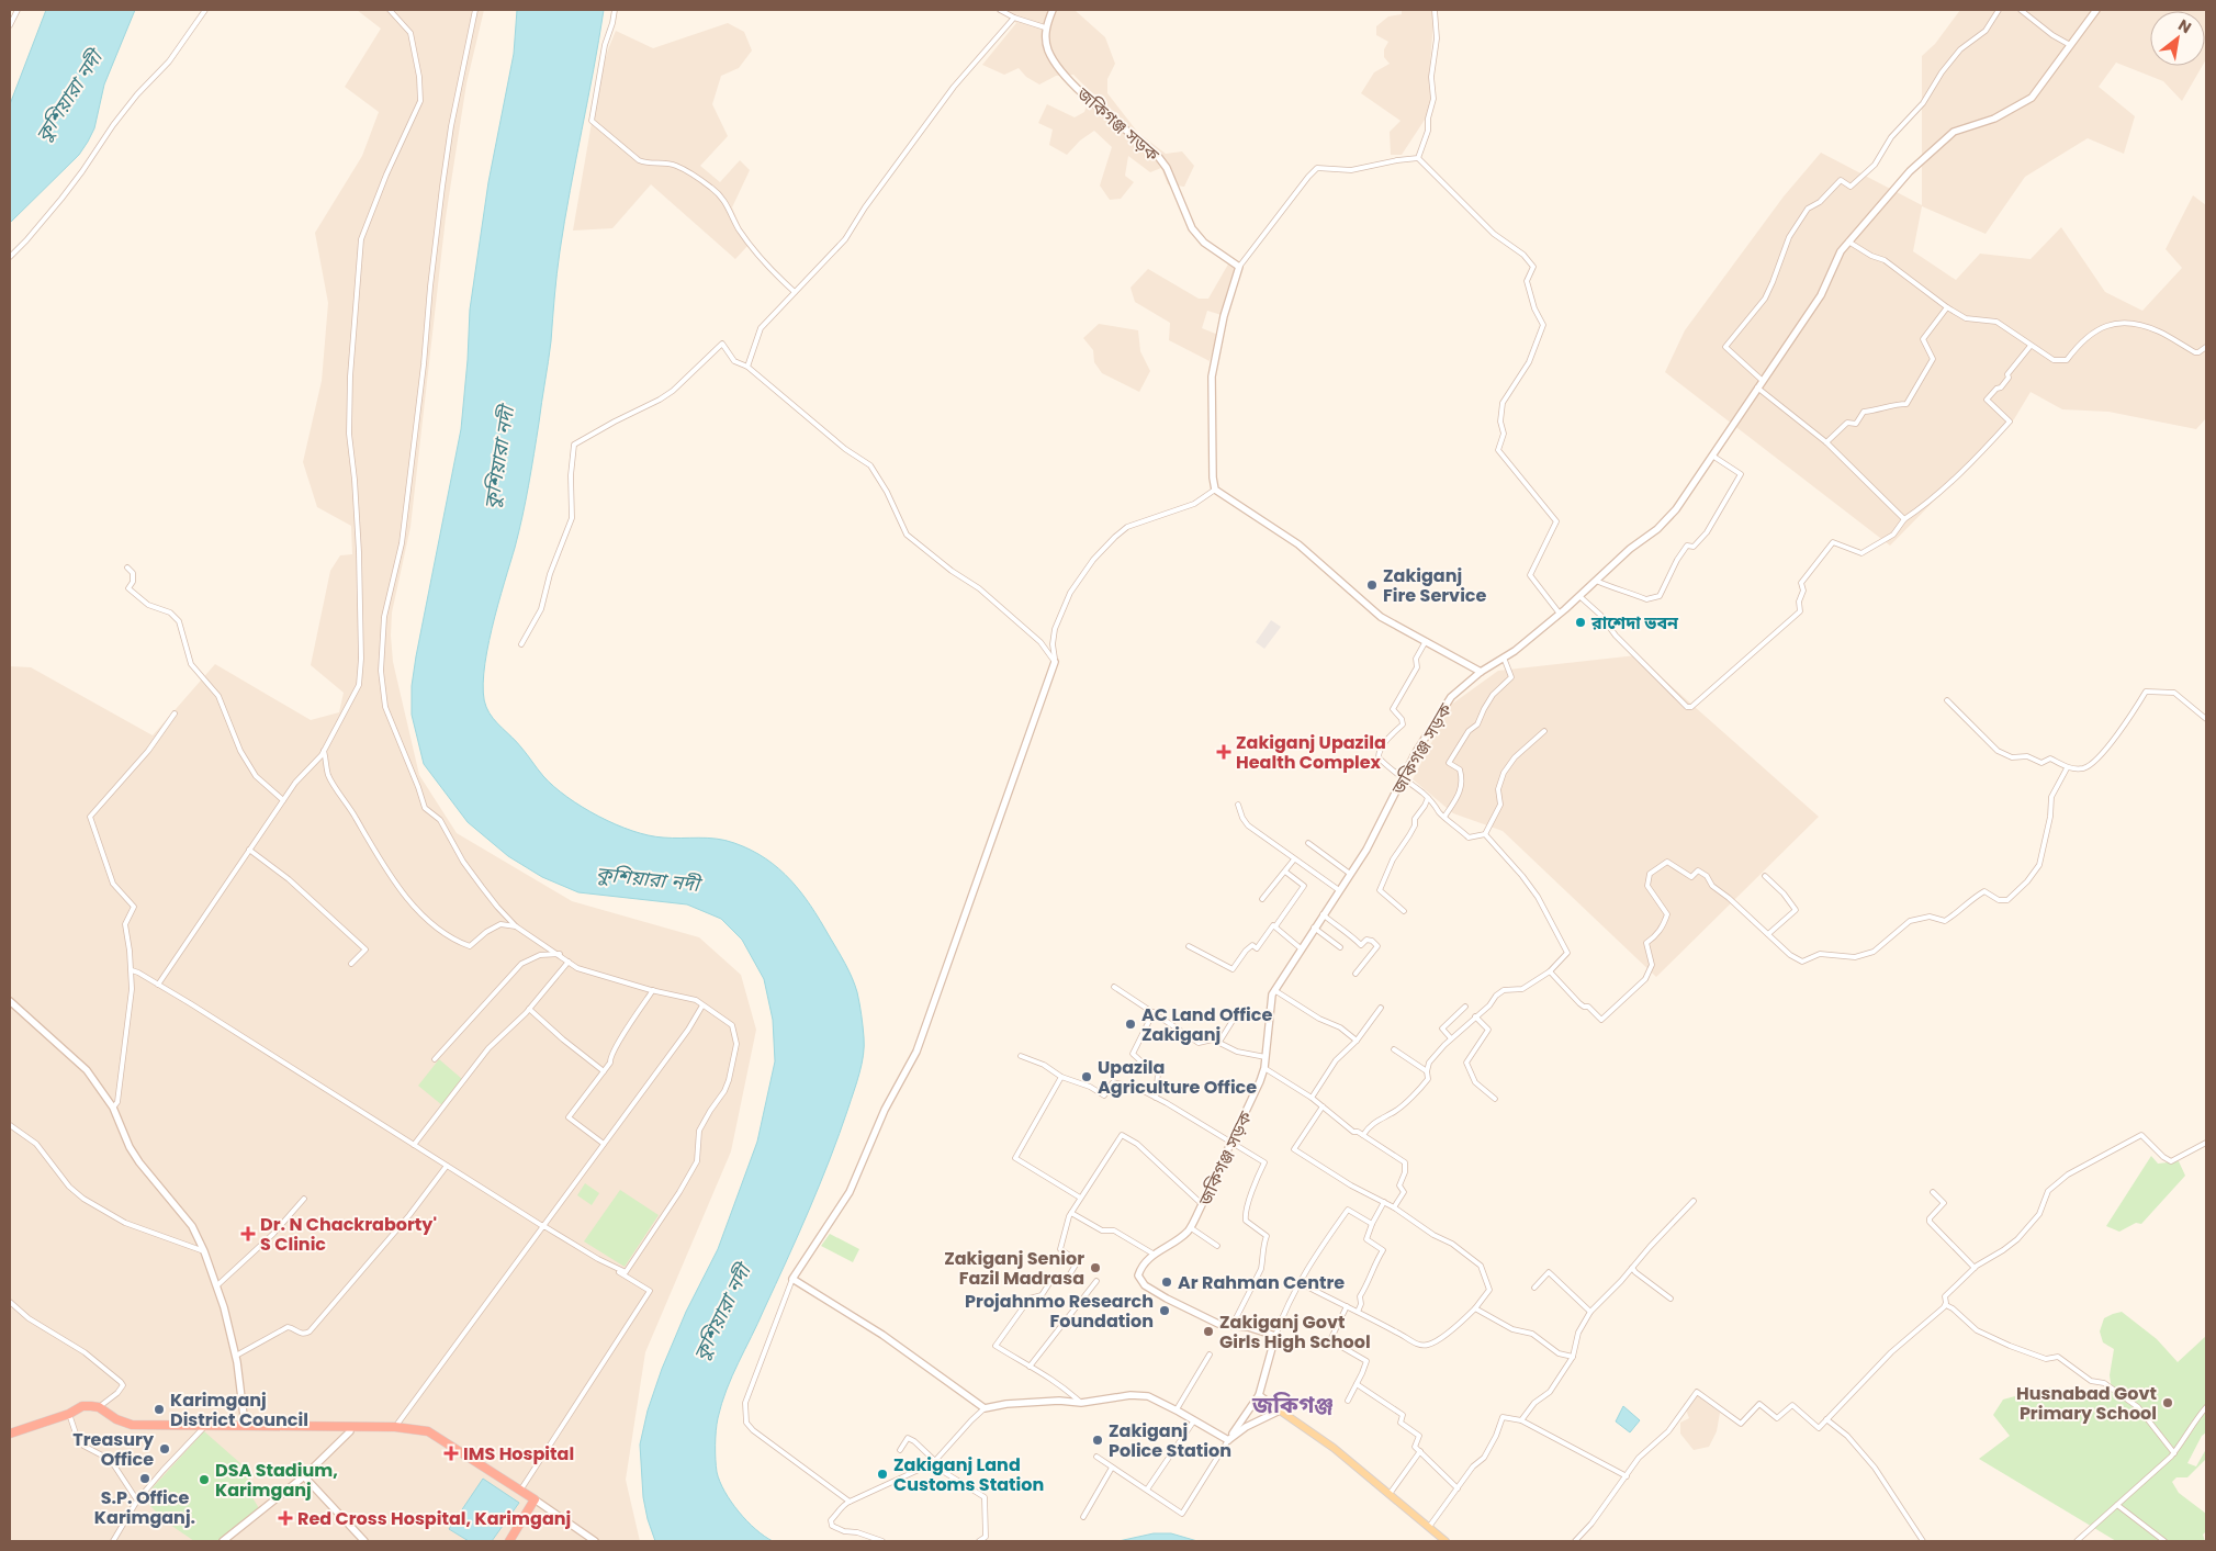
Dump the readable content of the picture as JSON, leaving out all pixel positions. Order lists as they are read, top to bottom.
{
  "streets": {
    "street": ["জকিগঞ্জ সড়ক"]
  },
  "districts": ["জকিগঞ্জ"],
  "water": ["কুশিয়ারা নদী"],
  "places": {
    "other": [
      "Zakiganj Fire Service",
      "রাশেদা ভবন",
      "AC Land Office Zakiganj",
      "Upazila Agriculture Office",
      "Zakiganj Senior Fazil Madrasa",
      "Ar Rahman Centre",
      "Projahnmo Research Foundation",
      "Zakiganj Govt Girls High School",
      "Husnabad Govt Primary School",
      "Karimganj District Council",
      "Zakiganj Police Station",
      "Treasury Office",
      "Zakiganj Land Customs Station",
      "S.P. Office Karimganj.",
      "DSA Stadium, Karimganj"
    ],
    "health": [
      "Zakiganj Upazila Health Complex",
      "Dr. N Chackraborty' S Clinic",
      "IMS Hospital",
      "Red Cross Hospital, Karimganj"
    ]
  },
  "north": "top right"
}
